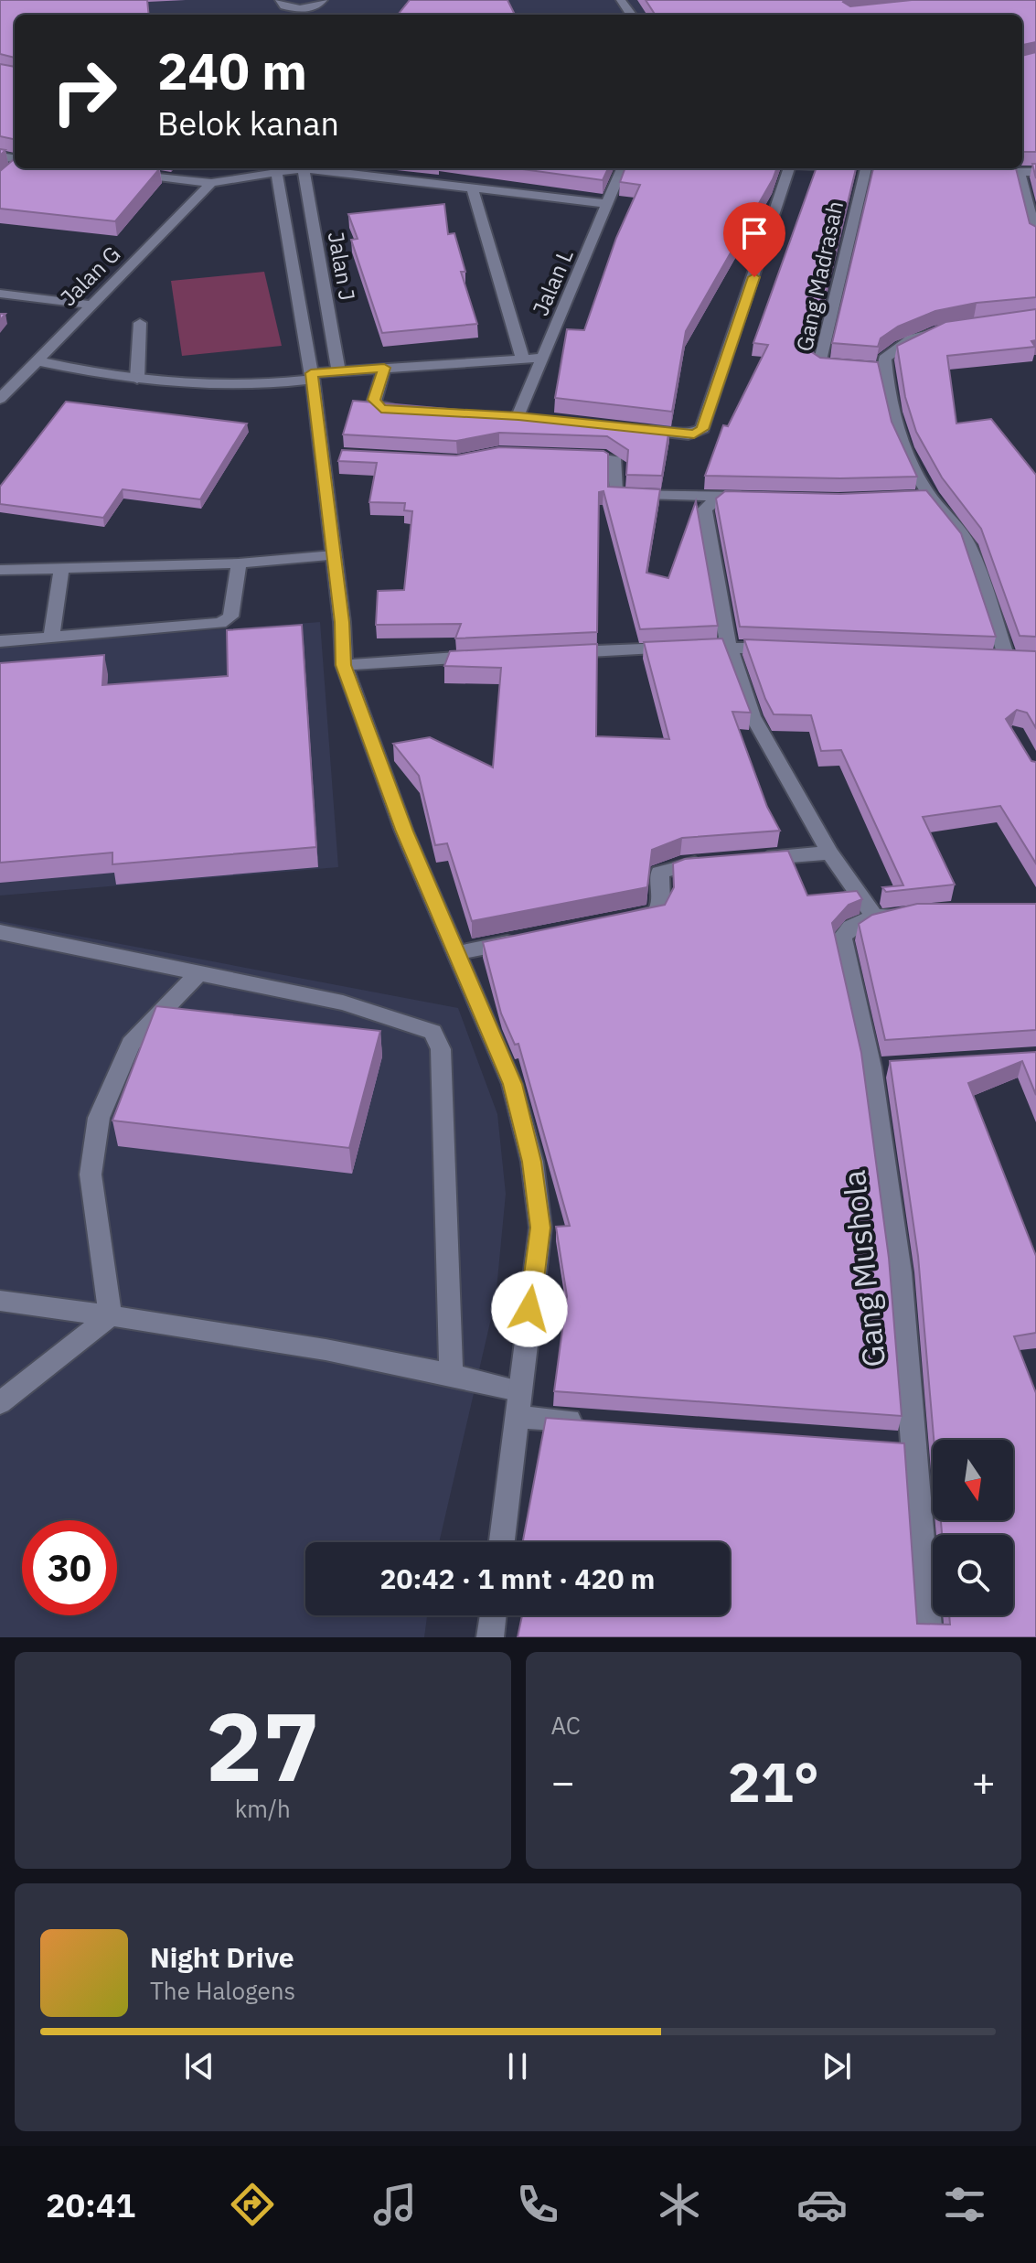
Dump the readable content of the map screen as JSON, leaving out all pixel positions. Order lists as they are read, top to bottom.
{
  "streets": {
    "street": [
      "Jalan J",
      "Jalan G",
      "Gang Madrasah",
      "Jalan L",
      "Gang Mushola"
    ]
  },
  "north": "bottom",
  "page": {
    "turn": ["240 m", "Belok kanan"],
    "limit": "30",
    "trip": "20:42 · 1 mnt · 420 m",
    "tile": [
      ["27", "km/h"],
      "AC"
    ],
    "heat": ["−", "21°", "+"],
    "song": ["Night Drive", "The Halogens"],
    "tabs": "20:41"
  }
}
